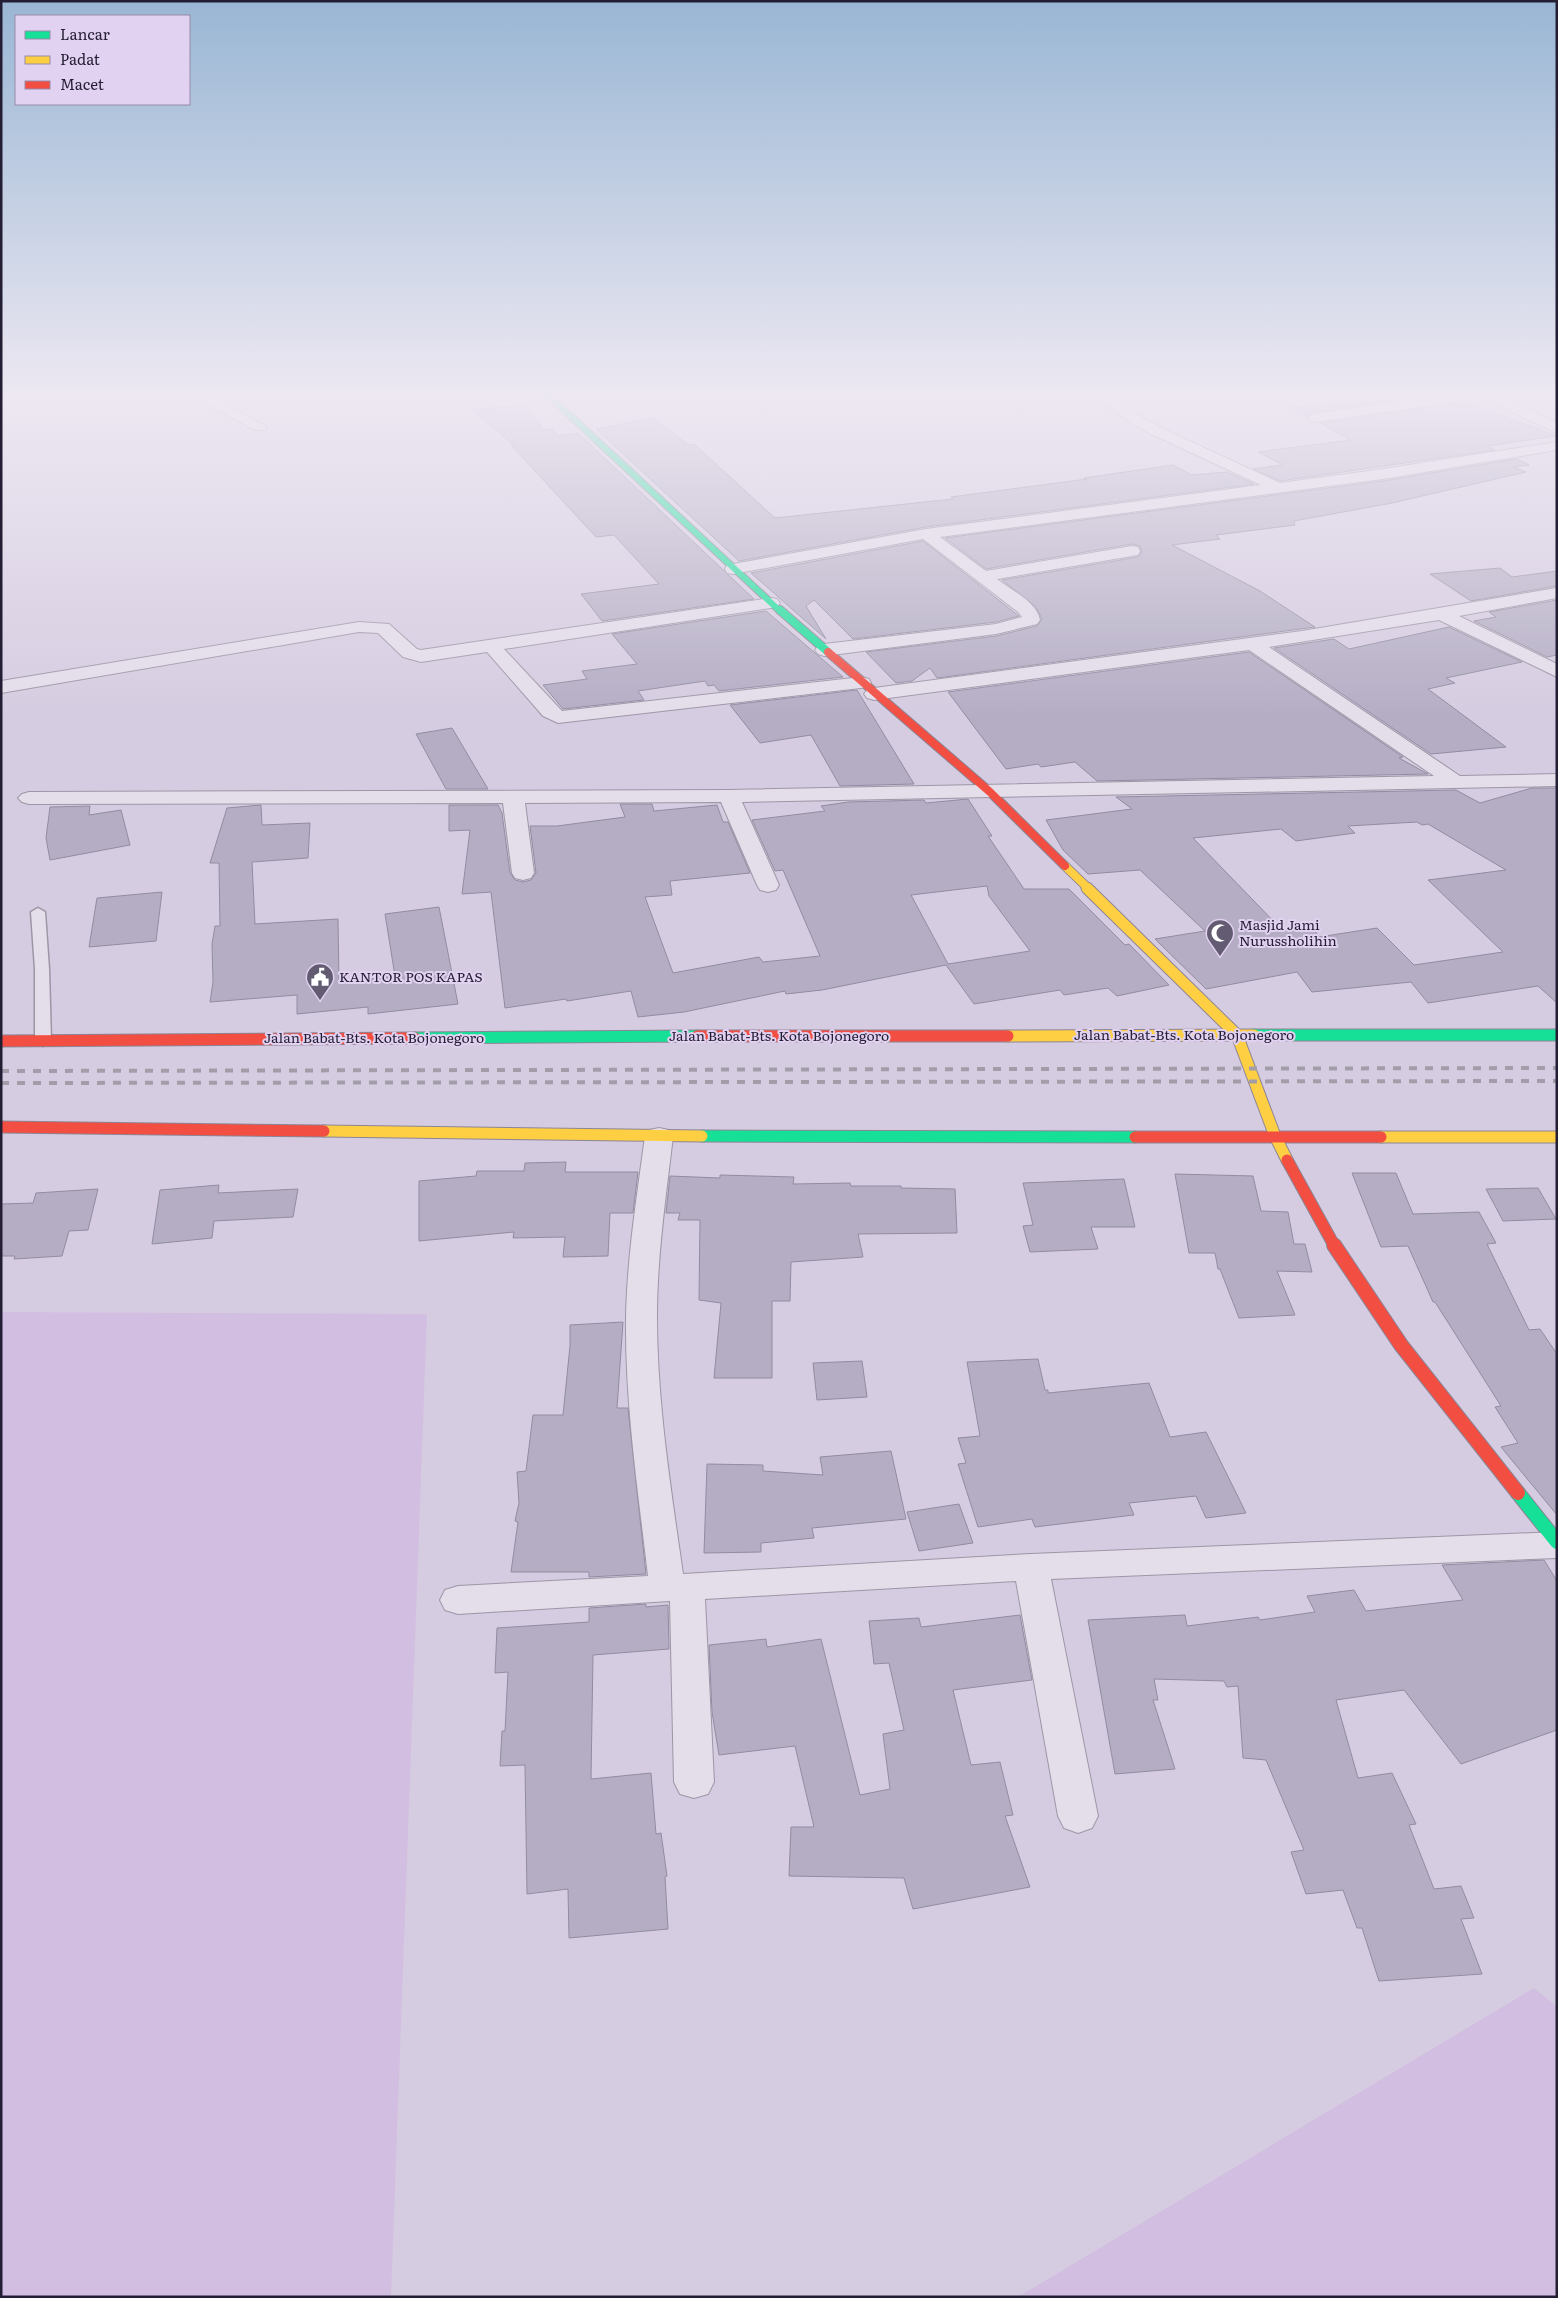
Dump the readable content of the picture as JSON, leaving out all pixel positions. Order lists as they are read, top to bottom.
{
  "streets": {
    "main road": ["Jalan Babat-Bts. Kota Bojonegoro"]
  },
  "places": {
    "mosque": ["Masjid Jami Nurussholihin"],
    "public building": ["KANTOR POS KAPAS"]
  },
  "legend": ["Lancar", "Padat", "Macet"]
}
